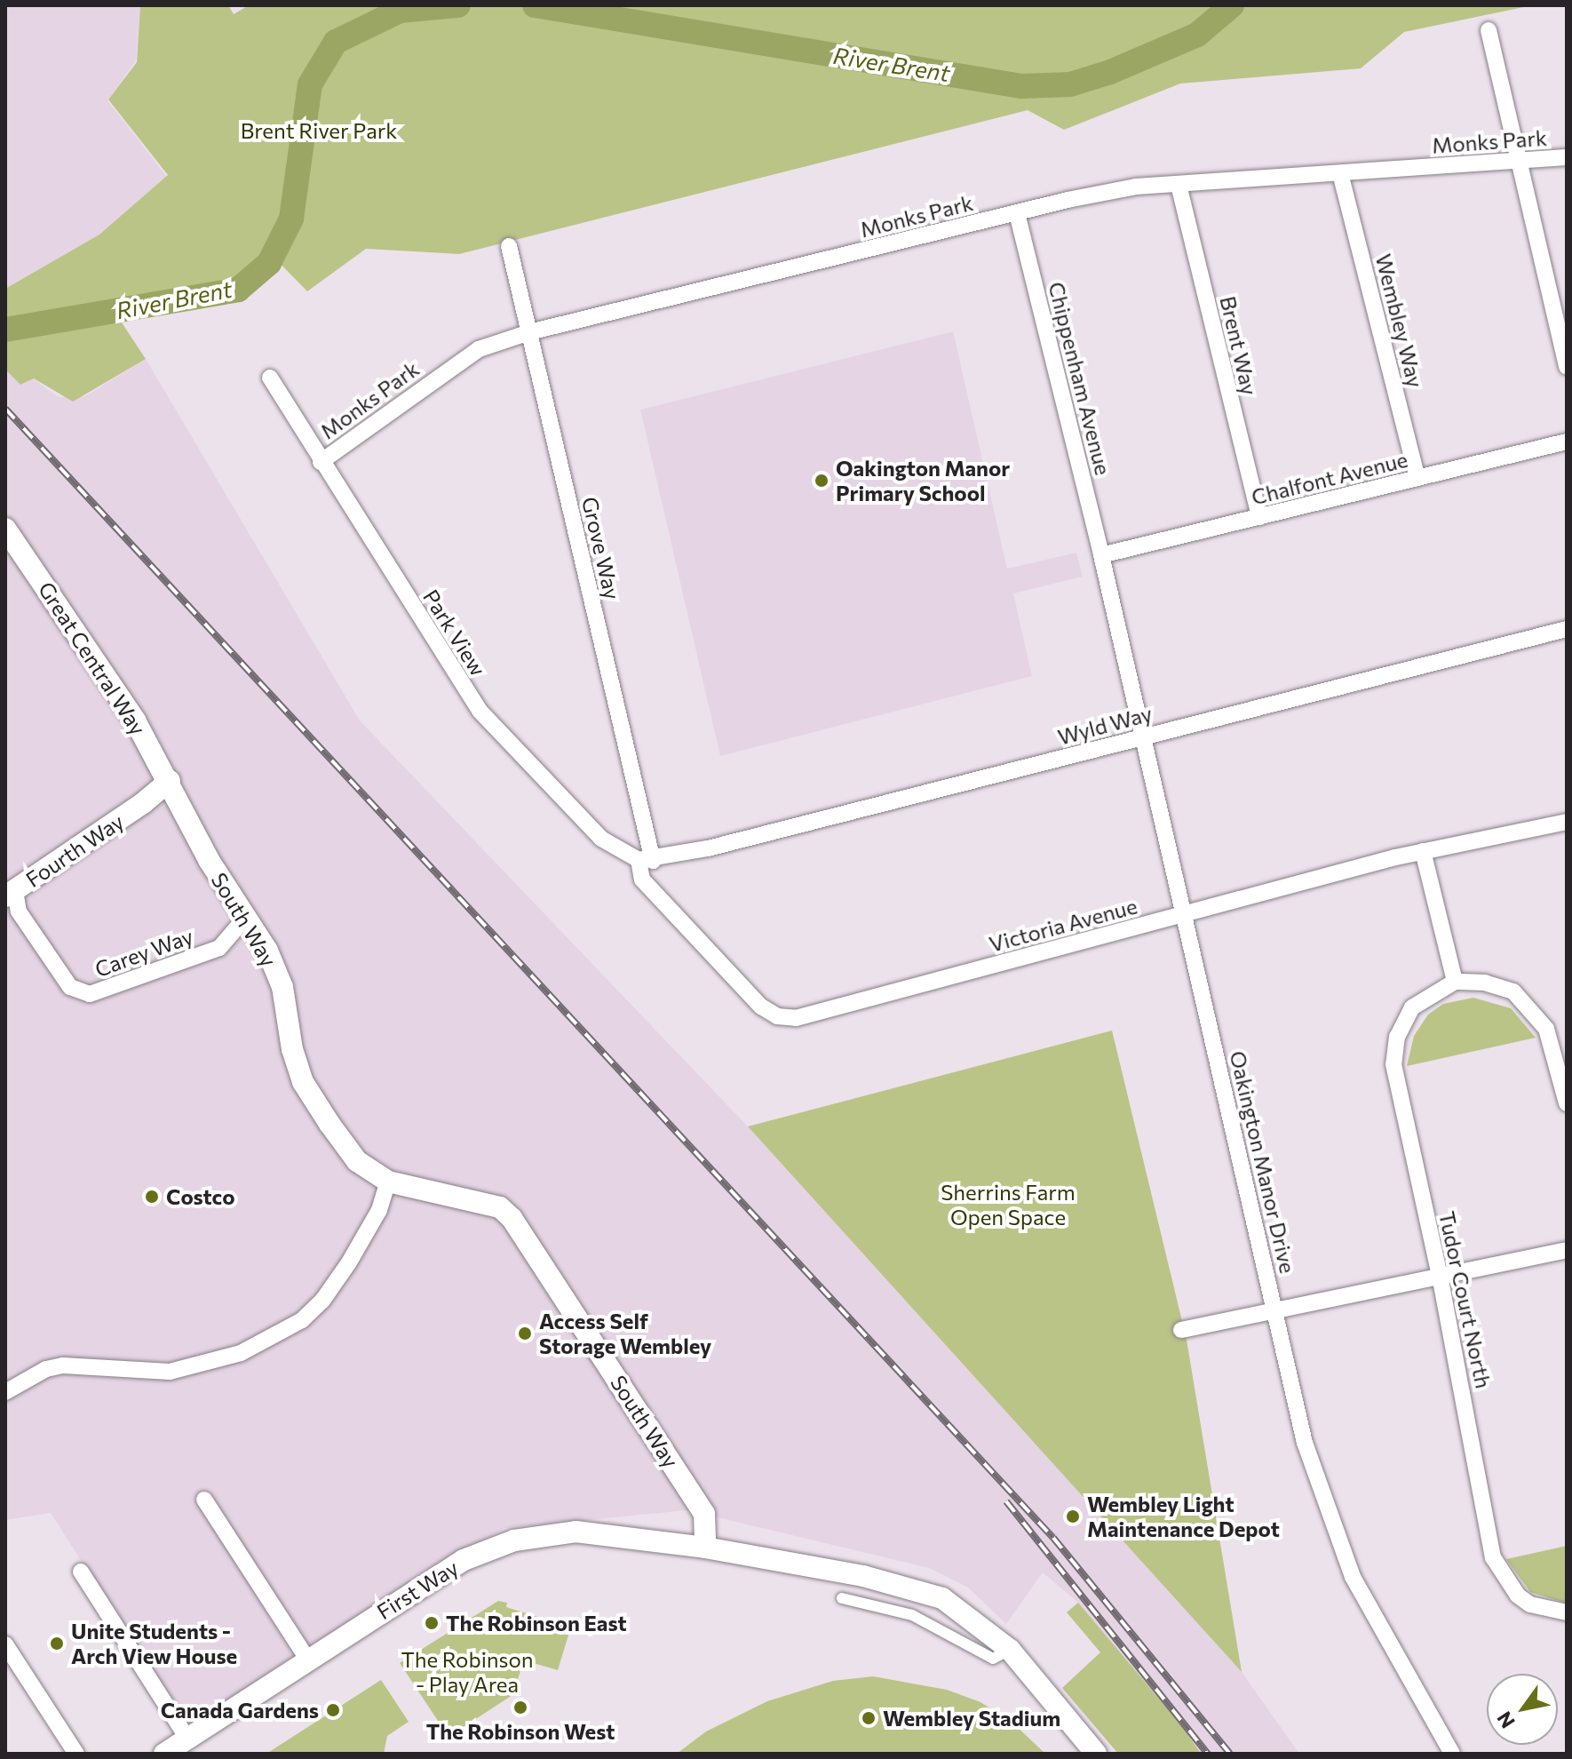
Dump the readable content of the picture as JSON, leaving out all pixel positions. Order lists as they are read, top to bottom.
{
  "streets": {
    "main road": [
      "Great Central Way",
      "Fourth Way",
      "South Way",
      "First Way"
    ],
    "street": [
      "Monks Park",
      "Wembley Way",
      "Brent Way",
      "Chippenham Avenue",
      "Chalfont Avenue",
      "Grove Way",
      "Park View",
      "Wyld Way",
      "Victoria Avenue",
      "Carey Way",
      "Oakington Manor Drive",
      "Tudor Court North"
    ]
  },
  "crossings": [
    ["Monks Park", "Wembley Way"],
    ["Monks Park", "Brent Way"],
    ["Monks Park", "Chippenham Avenue"],
    ["Monks Park", "Grove Way"],
    ["Monks Park", "Park View"],
    ["Wembley Way", "Chalfont Avenue"],
    ["Brent Way", "Chalfont Avenue"],
    ["Chippenham Avenue", "Chalfont Avenue"],
    ["Chippenham Avenue", "Oakington Manor Drive"],
    ["Chalfont Avenue", "Oakington Manor Drive"],
    ["Grove Way", "Park View"],
    ["Grove Way", "Wyld Way"],
    ["Grove Way", "Victoria Avenue"],
    ["Park View", "Wyld Way"],
    ["Park View", "Victoria Avenue"],
    ["Great Central Way", "Fourth Way"],
    ["Great Central Way", "South Way"],
    ["Wyld Way", "Victoria Avenue"],
    ["Wyld Way", "Oakington Manor Drive"],
    ["Fourth Way", "South Way"],
    ["Fourth Way", "Carey Way"],
    ["South Way", "Carey Way"],
    ["South Way", "First Way"],
    ["Victoria Avenue", "Oakington Manor Drive"]
  ],
  "water": ["River Brent"],
  "parks": ["Brent River Park", "Sherrins Farm Open Space", "The Robinson - Play Area"],
  "places": [
    "Oakington Manor Primary School",
    "Costco",
    "Access Self Storage Wembley",
    "Wembley Light Maintenance Depot",
    "The Robinson East",
    "Unite Students - Arch View House",
    "The Robinson West",
    "Canada Gardens",
    "Wembley Stadium"
  ],
  "north": "bottom left"
}
